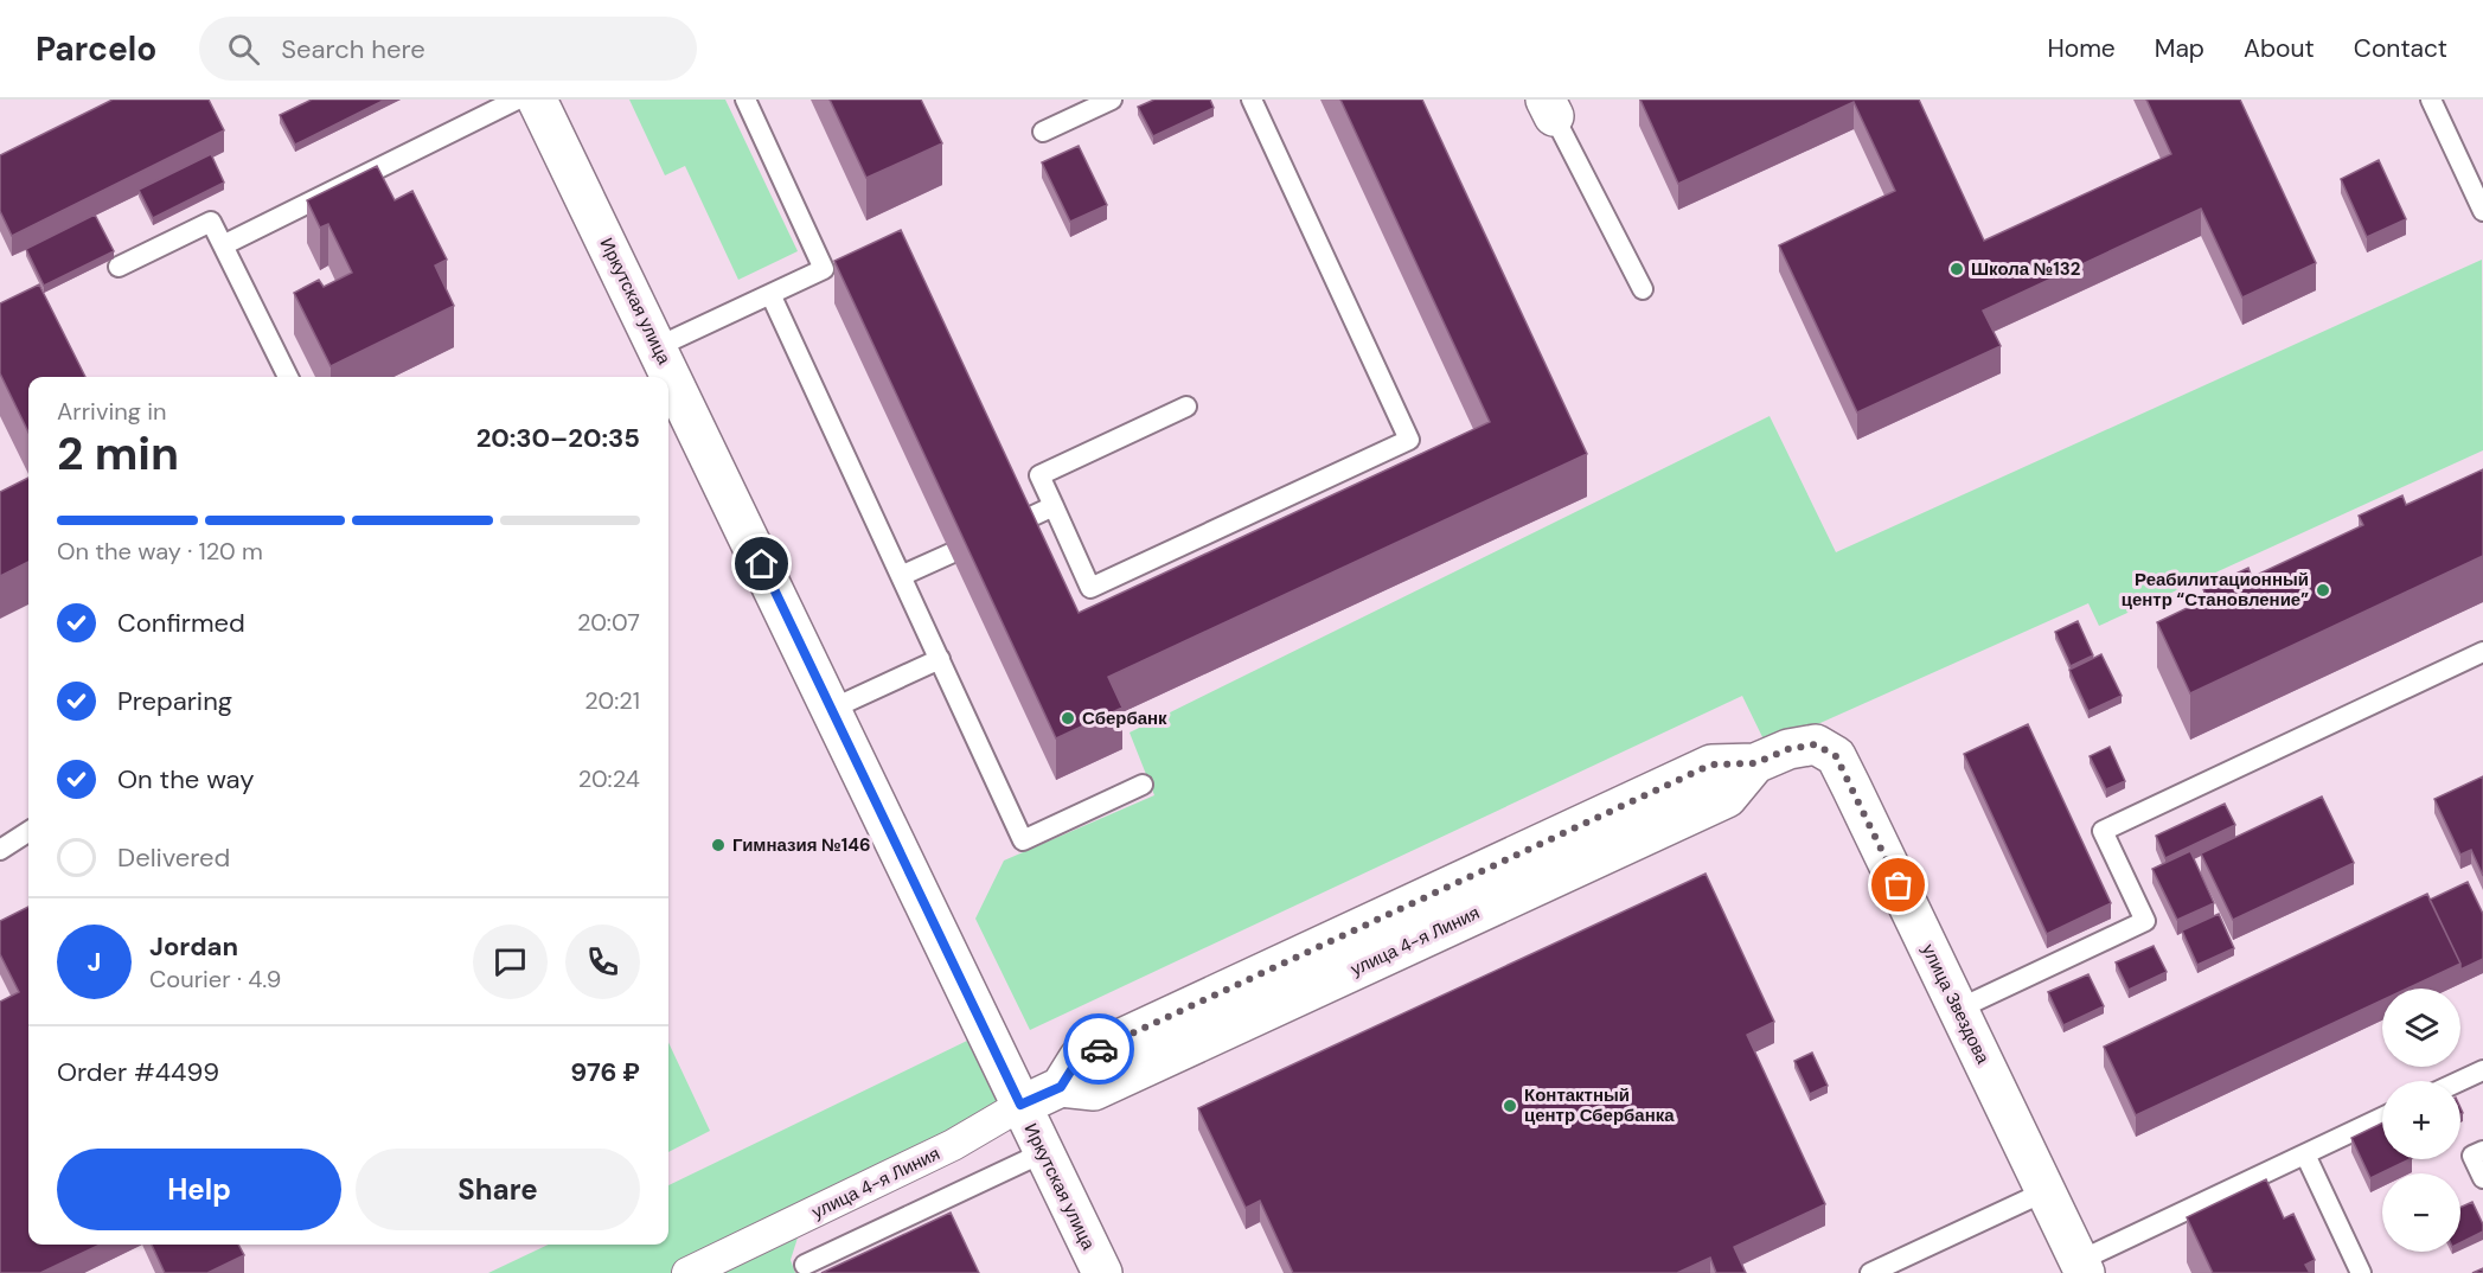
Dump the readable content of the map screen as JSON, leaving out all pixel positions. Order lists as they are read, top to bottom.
{
  "streets": {
    "street": ["Иркутская улица", "улица 4-я Линия", "улица Звездова"]
  },
  "crossings": [
    ["Иркутская улица", "улица 4-я Линия"],
    ["улица 4-я Линия", "улица Звездова"]
  ],
  "places": [
    "Школа №132",
    "Реабилитационный центр “Становление”",
    "Сбербанк",
    "Гимназия №146",
    "Контактный центр Сбербанка"
  ],
  "page": {
    "header": "Parcelo",
    "search": "Search here",
    "nav": [
      "Home",
      "Map",
      "About",
      "Contact"
    ],
    "heading": ["2 min", "Arriving in", "20:30–20:35"],
    "panel": [
      "Jordan",
      "Courier · 4.9",
      "Order #4499",
      "976 ₽"
    ],
    "bar": "On the way · 120 m",
    "list": [
      ["Confirmed", "20:07"],
      ["Preparing", "20:21"],
      ["On the way", "20:24"],
      "Delivered"
    ],
    "round": "J",
    "map_buttons": ["+", "−"],
    "buttons": ["Help", "Share"]
  }
}
